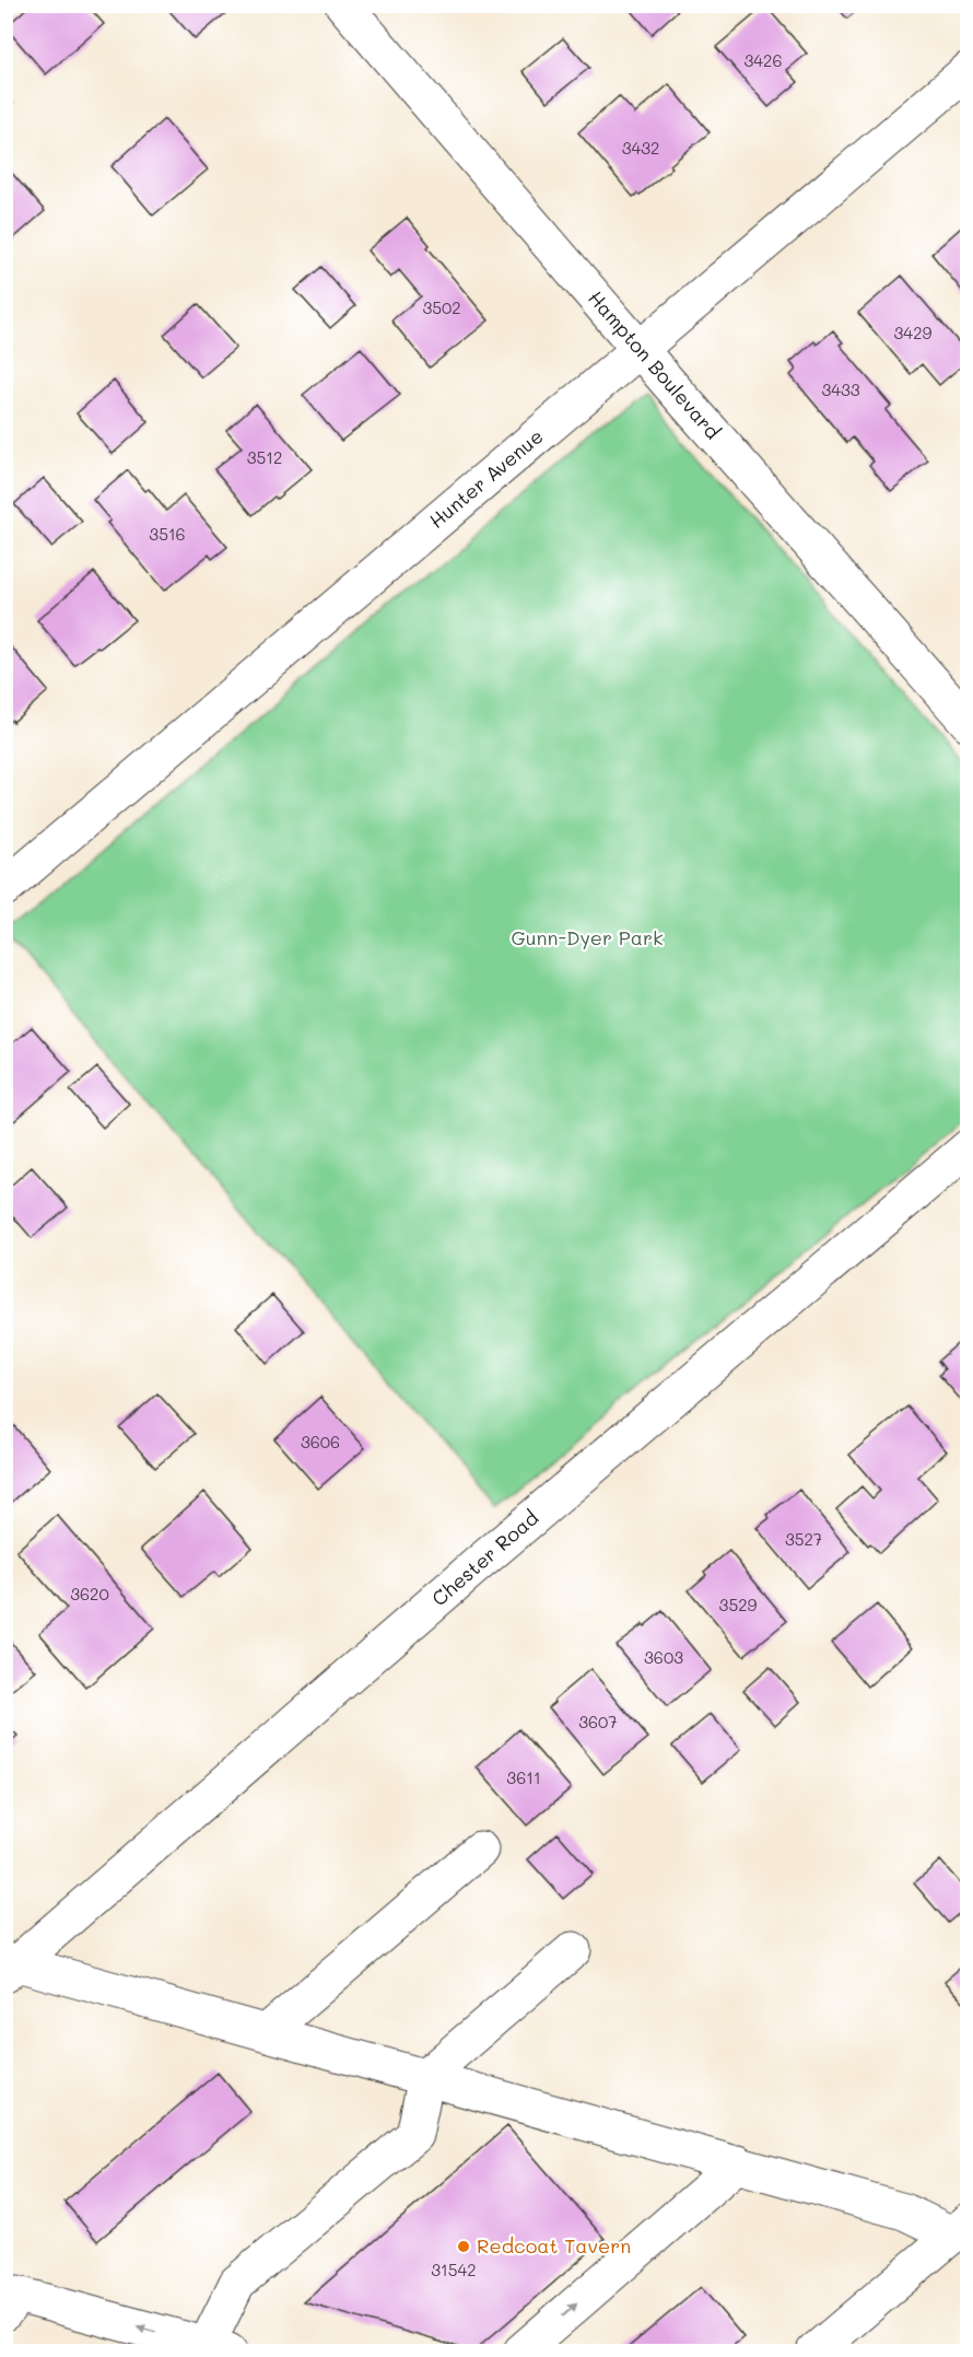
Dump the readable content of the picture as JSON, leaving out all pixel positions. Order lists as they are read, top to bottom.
{
  "streets": {
    "street": ["Hampton Boulevard", "Hunter Avenue", "Chester Road"]
  },
  "crossings": [
    ["Hampton Boulevard", "Hunter Avenue"]
  ],
  "parks": ["Gunn-Dyer Park"],
  "places": ["Redcoat Tavern"],
  "house_numbers": [
    "3426",
    "3432",
    "3502",
    "3429",
    "3433",
    "3512",
    "3516",
    "3606",
    "3527",
    "3620",
    "3529",
    "3603",
    "3607",
    "3611",
    "31542"
  ]
}
